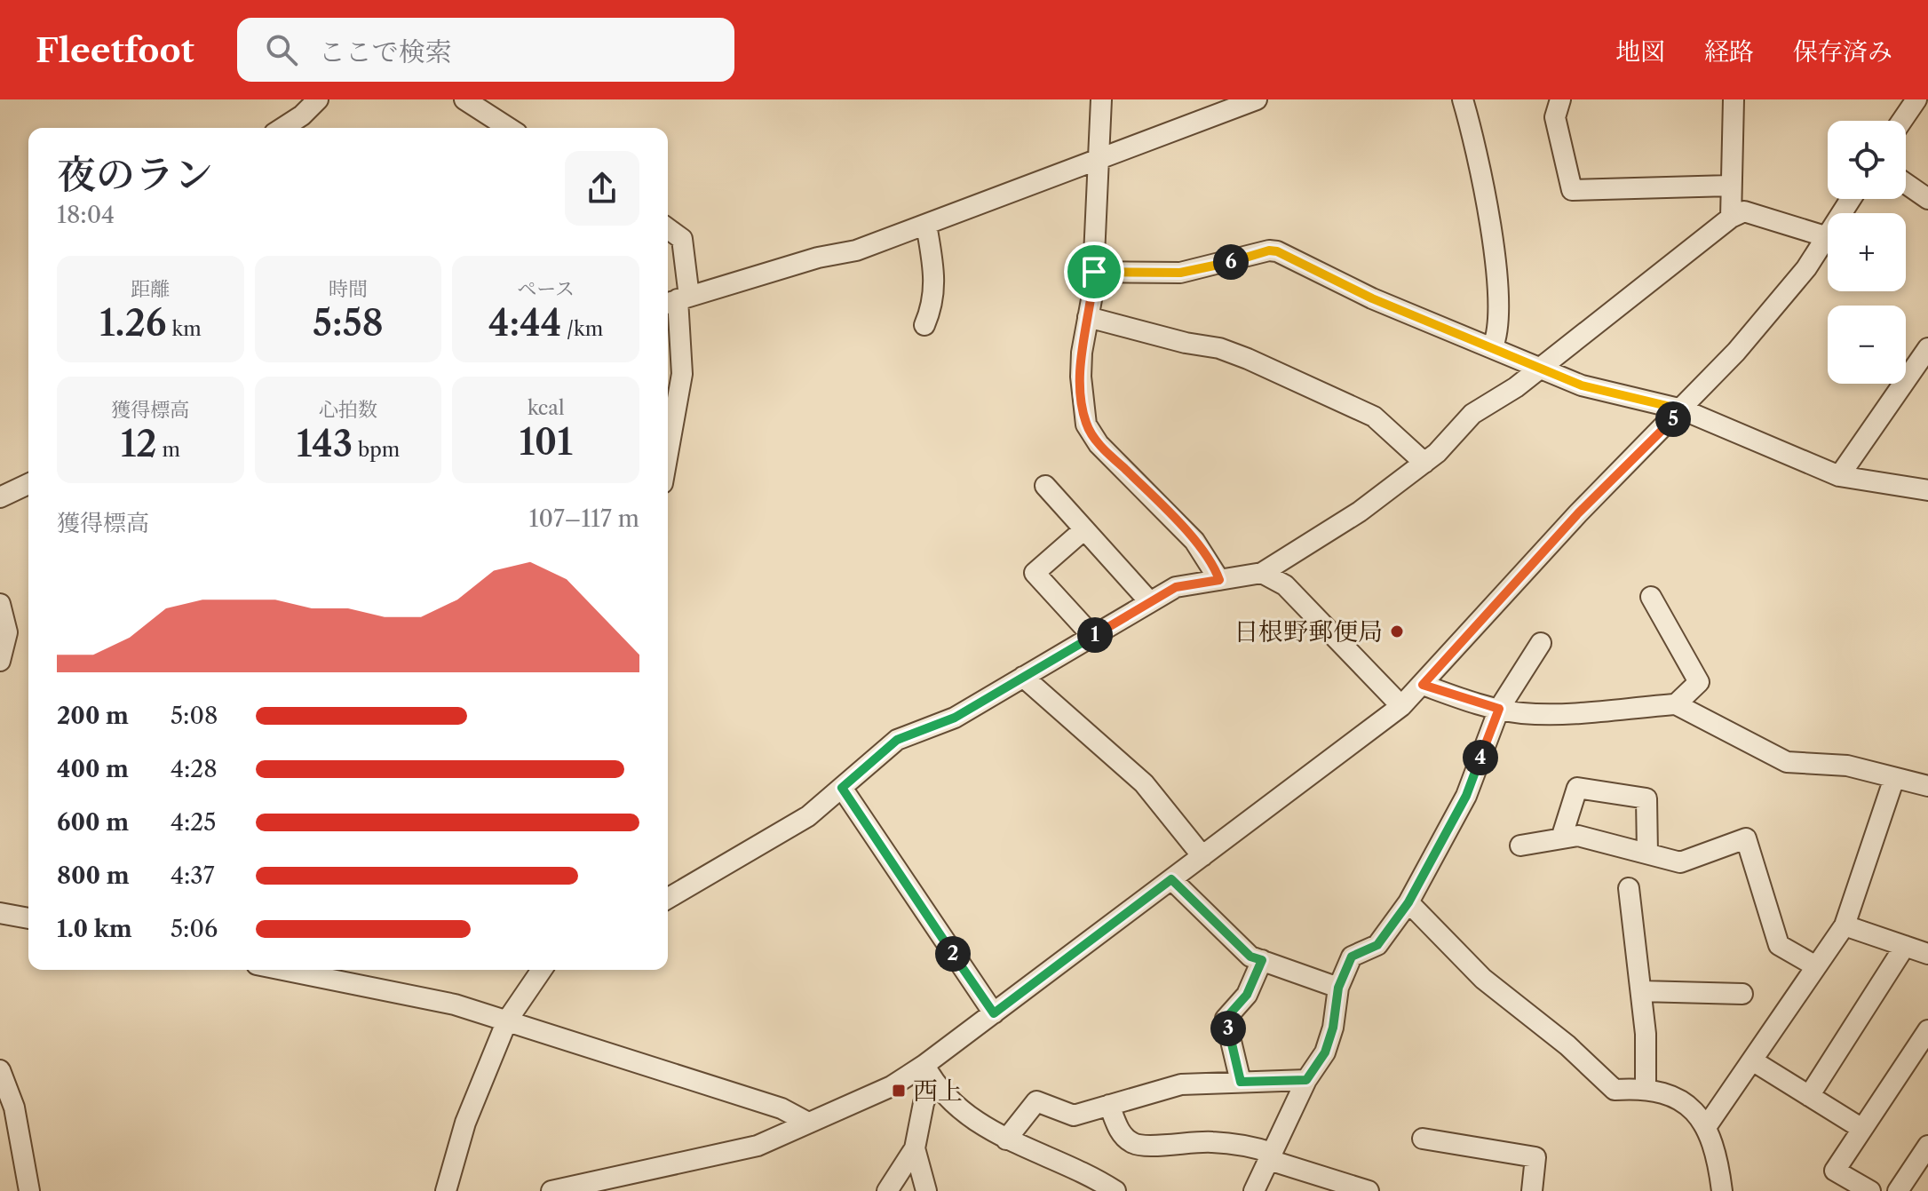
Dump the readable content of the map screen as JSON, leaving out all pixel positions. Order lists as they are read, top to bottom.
{
  "places": {
    "other": ["日根野郵便局"],
    "transit": ["西上"]
  },
  "page": {
    "header": "Fleetfoot",
    "search": "ここで検索",
    "nav": ["地図", "経路", "保存済み"],
    "map_buttons": ["+", "−"],
    "heading": ["夜のラン", "18:04"],
    "pins": [
      "6",
      "5",
      "1",
      "4",
      "2",
      "3"
    ],
    "stats": [
      ["距離", "1.26 km"],
      ["時間", "5:58"],
      ["ペース", "4:44 /km"],
      ["獲得標高", "12 m"],
      ["心拍数", "143 bpm"],
      ["kcal", "101"]
    ],
    "chart": ["獲得標高", "107–117 m"],
    "list": [
      {
        "name": "200 m",
        "note": "5:08"
      },
      {
        "name": "400 m",
        "note": "4:28"
      },
      {
        "name": "600 m",
        "note": "4:25"
      },
      {
        "name": "800 m",
        "note": "4:37"
      },
      {
        "name": "1.0 km",
        "note": "5:06"
      }
    ]
  }
}
